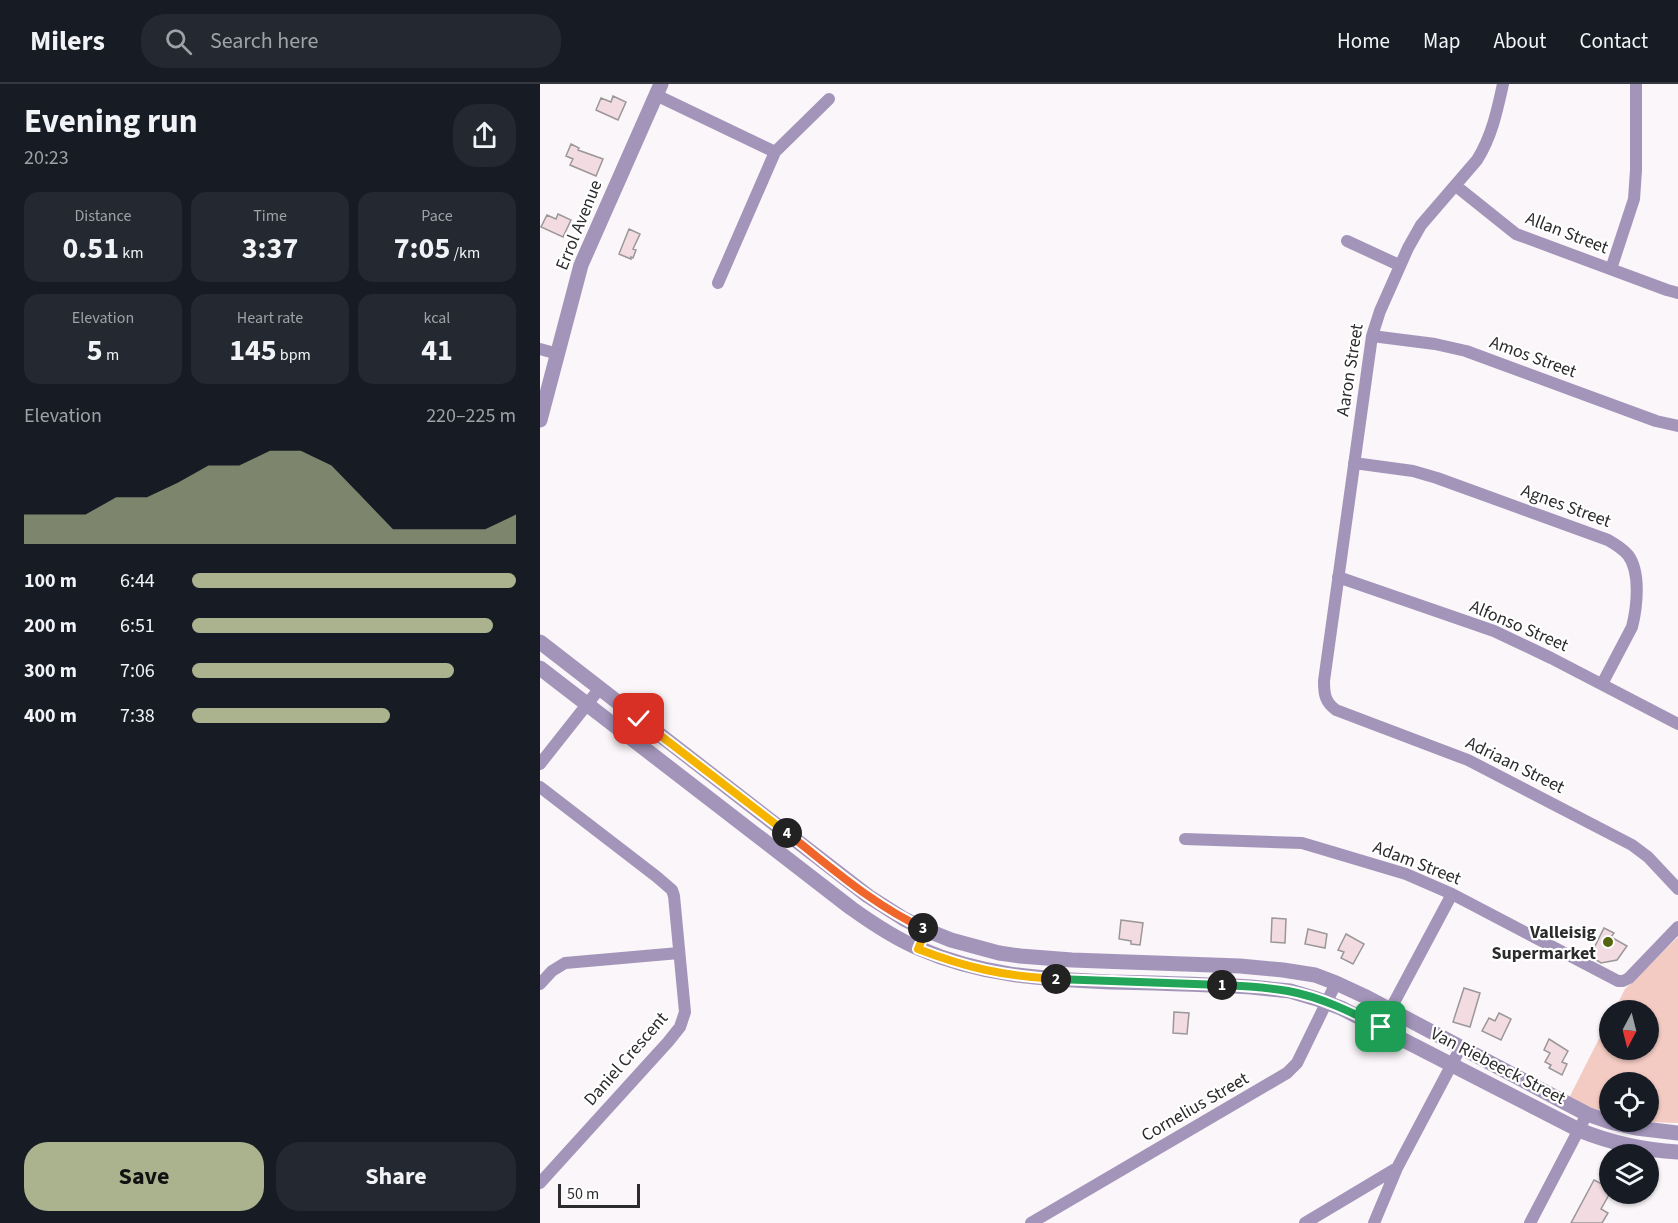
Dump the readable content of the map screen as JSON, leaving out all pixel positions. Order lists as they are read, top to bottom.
{
  "streets": {
    "street": [
      "Errol Avenue",
      "Allan Street",
      "Amos Street",
      "Aaron Street",
      "Agnes Street",
      "Alfonso Street",
      "Adriaan Street",
      "Adam Street",
      "Daniel Crescent",
      "Van Riebeeck Street",
      "Cornelius Street"
    ]
  },
  "crossings": [
    ["Allan Street", "Aaron Street"],
    ["Amos Street", "Aaron Street"],
    ["Aaron Street", "Agnes Street"],
    ["Aaron Street", "Alfonso Street"],
    ["Aaron Street", "Adriaan Street"],
    ["Agnes Street", "Alfonso Street"],
    ["Van Riebeeck Street", "Cornelius Street"]
  ],
  "places": ["Valleisig Supermarket"],
  "scale_bar": "50 m",
  "north": "bottom",
  "page": {
    "header": "Milers",
    "search": "Search here",
    "nav": [
      "Home",
      "Map",
      "About",
      "Contact"
    ],
    "heading": ["Evening run", "20:23"],
    "stats": [
      ["Distance", "0.51 km"],
      ["Time", "3:37"],
      ["Pace", "7:05 /km"],
      ["Elevation", "5 m"],
      ["Heart rate", "145 bpm"],
      ["kcal", "41"]
    ],
    "chart": ["Elevation", "220–225 m"],
    "list": [
      {
        "name": "100 m",
        "note": "6:44"
      },
      {
        "name": "200 m",
        "note": "6:51"
      },
      {
        "name": "300 m",
        "note": "7:06"
      },
      {
        "name": "400 m",
        "note": "7:38"
      }
    ],
    "pins": [
      "4",
      "3",
      "2",
      "1"
    ],
    "buttons": ["Save", "Share"],
    "scale": "50 m"
  }
}
